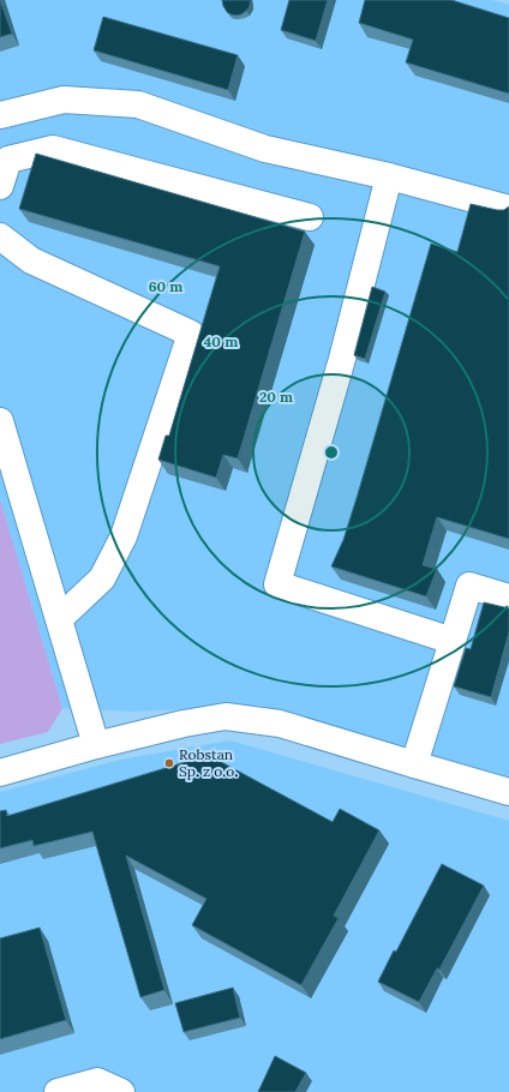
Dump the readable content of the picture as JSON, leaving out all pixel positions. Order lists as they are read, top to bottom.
{
  "places": ["Robstan Sp. z o.o."],
  "rings": ["60 m", "40 m", "20 m"]
}
